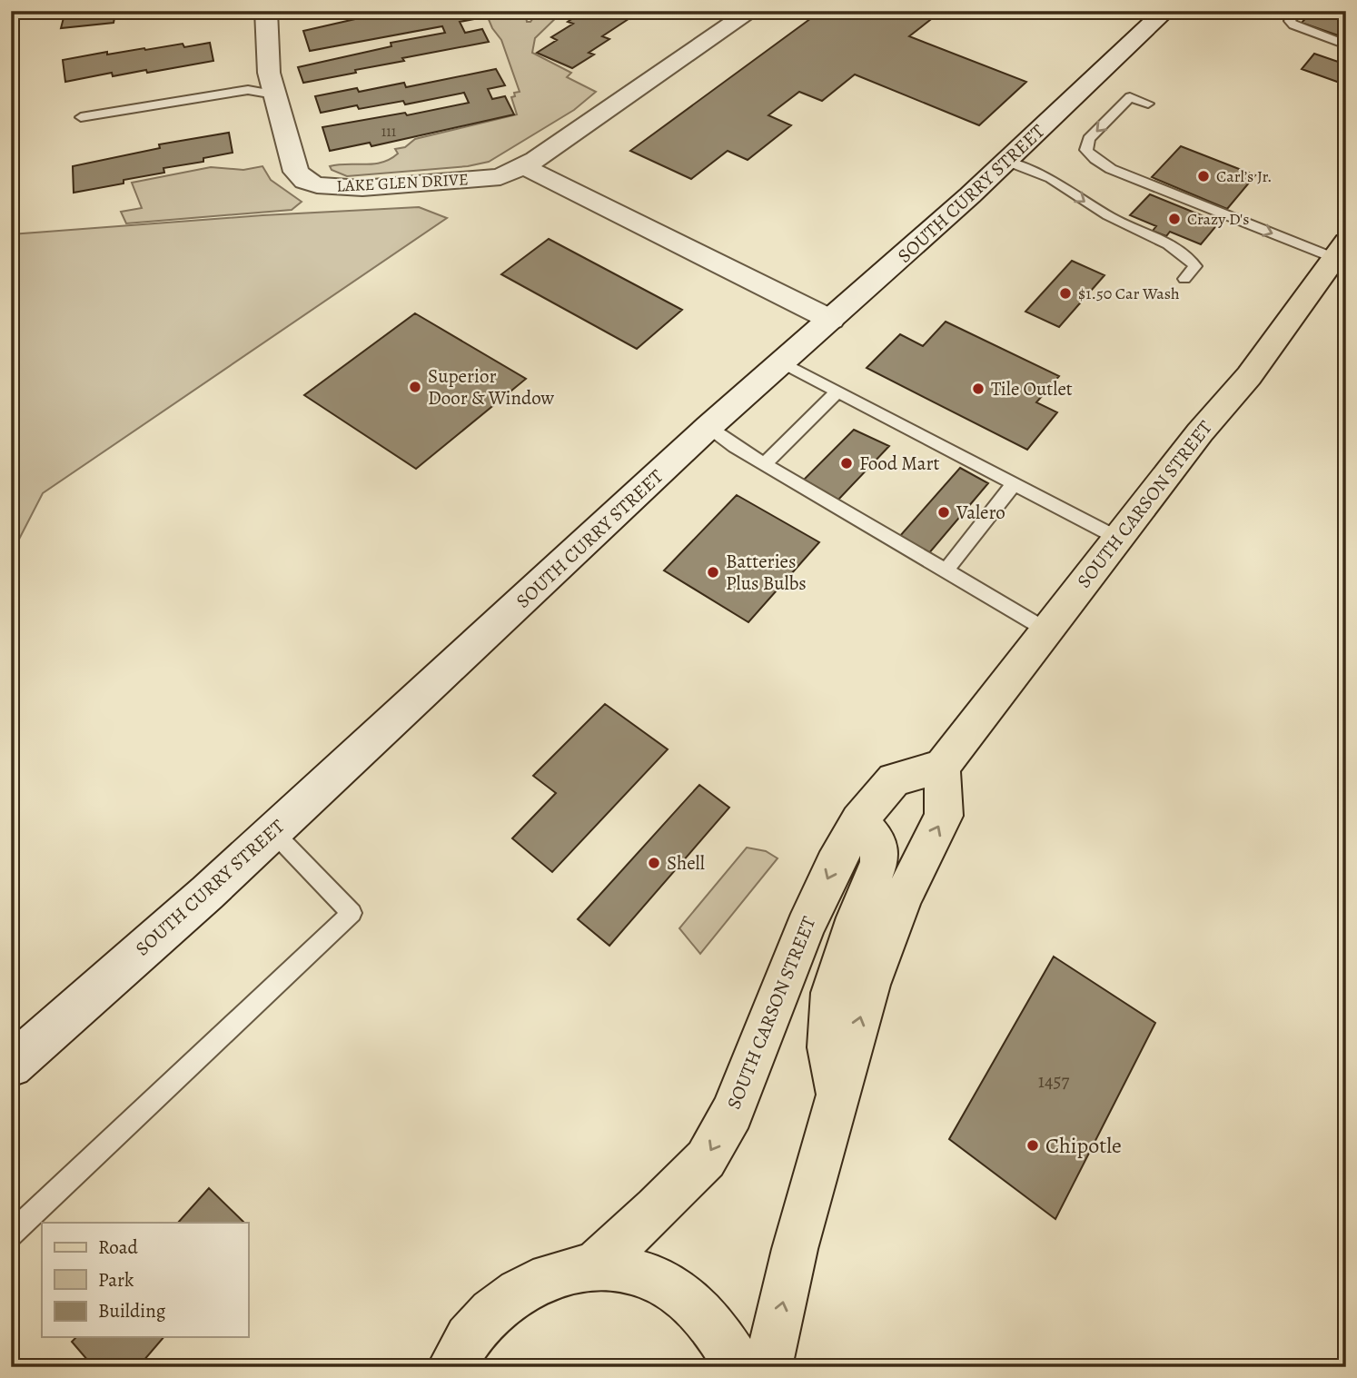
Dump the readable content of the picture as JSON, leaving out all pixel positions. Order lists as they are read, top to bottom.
{
  "streets": {
    "main road": ["SOUTH CARSON STREET"],
    "street": ["LAKE GLEN DRIVE", "SOUTH CURRY STREET"]
  },
  "places": [
    "Carl’s Jr.",
    "Crazy D's",
    "$1.50 Car Wash",
    "Superior Door & Window",
    "Tile Outlet",
    "Food Mart",
    "Valero",
    "Batteries Plus Bulbs",
    "Shell",
    "Chipotle"
  ],
  "house_numbers": ["111", "1457"],
  "legend": ["Road", "Park", "Building"]
}
